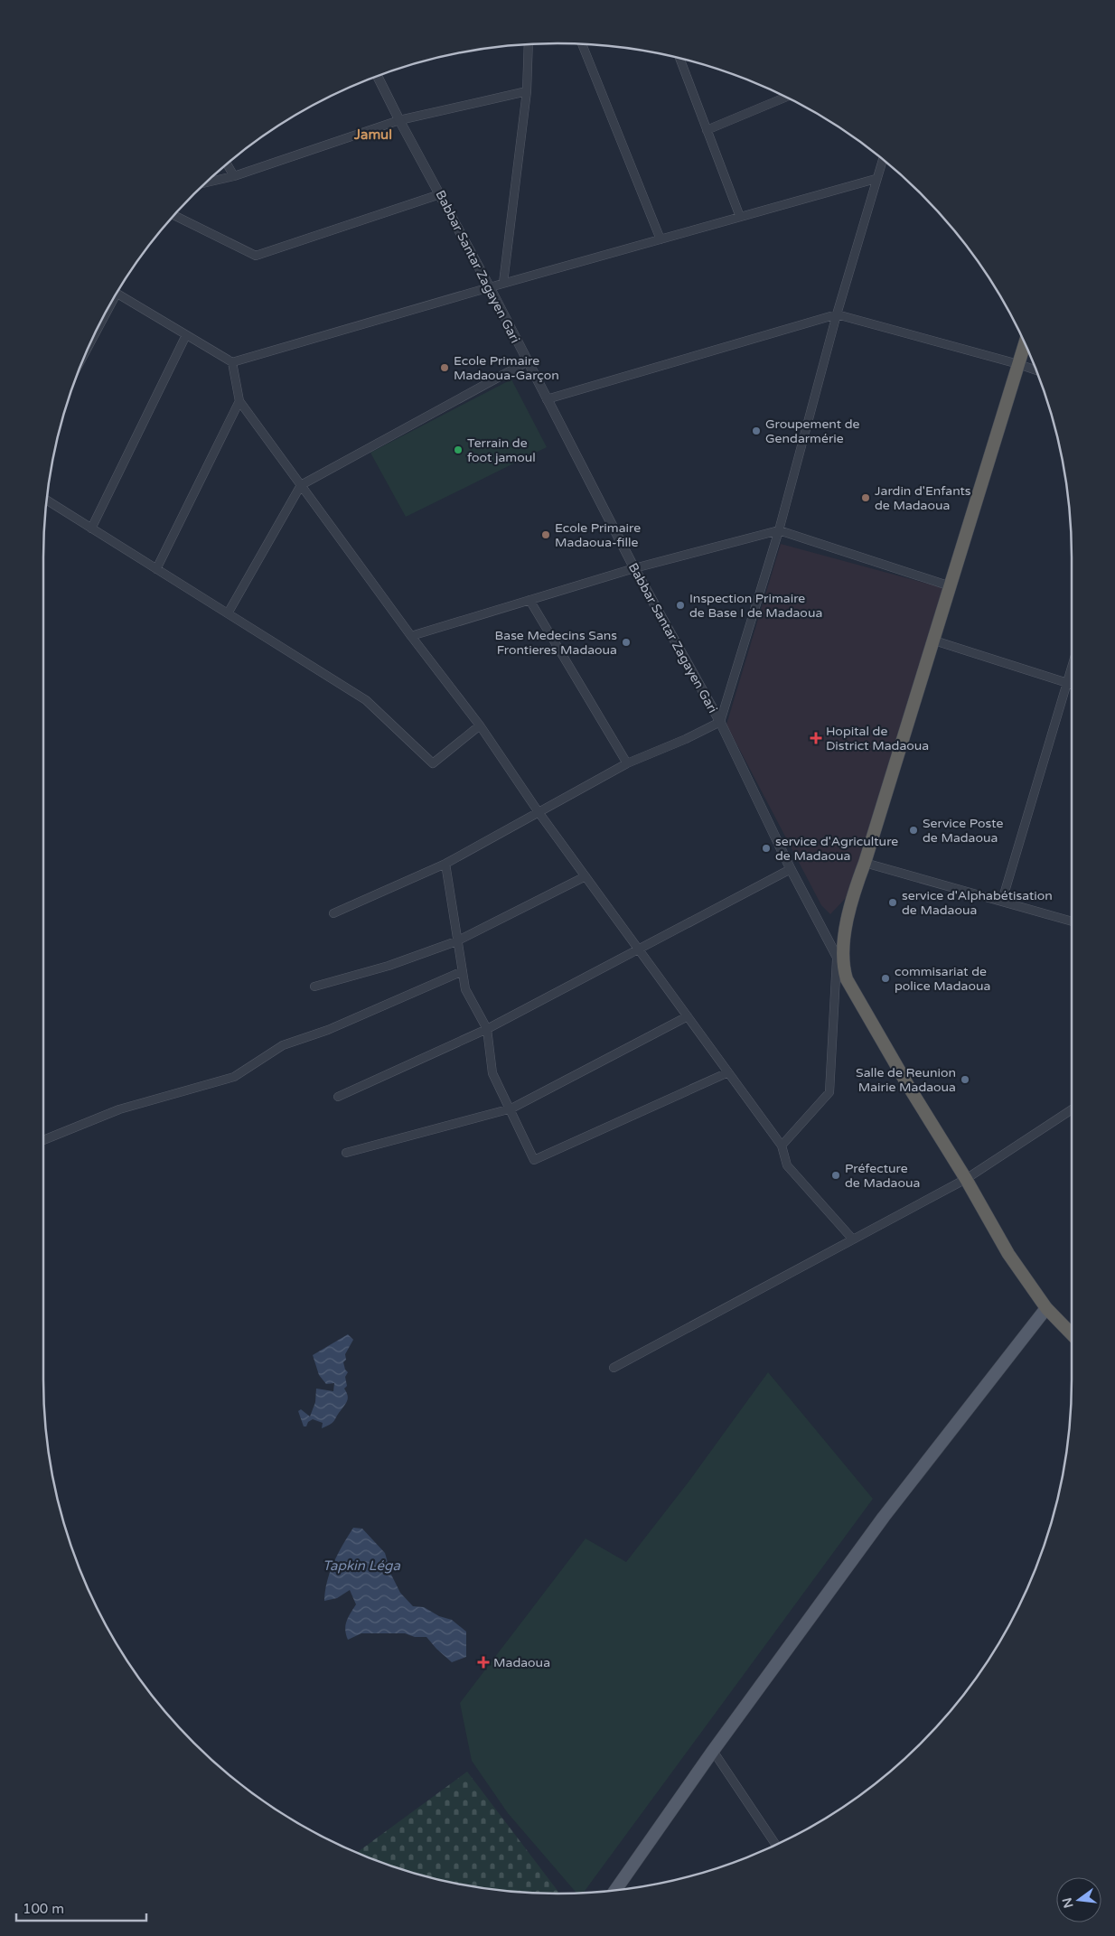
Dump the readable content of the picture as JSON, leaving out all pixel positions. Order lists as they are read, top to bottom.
{
  "streets": {
    "street": ["Babbar Santar Zagayen Gari"]
  },
  "districts": ["Jamul"],
  "water": ["Tapkin Léga"],
  "places": {
    "other": [
      "Ecole Primaire Madaoua-Garçon",
      "Groupement de Gendarmérie",
      "Terrain de foot jamoul",
      "Jardin d'Enfants de Madaoua",
      "Ecole Primaire Madaoua-fille",
      "Inspection Primaire de Base I de Madaoua",
      "Base Medecins Sans Frontieres Madaoua",
      "Service Poste de Madaoua",
      "service d'Agriculture de Madaoua",
      "service d'Alphabétisation de Madaoua",
      "commisariat de police Madaoua",
      "Salle de Reunion Mairie Madaoua",
      "Préfecture de Madaoua"
    ],
    "health": ["Hopital de District Madaoua", "Madaoua"]
  },
  "scale_bar": "100 m",
  "north": "left"
}
